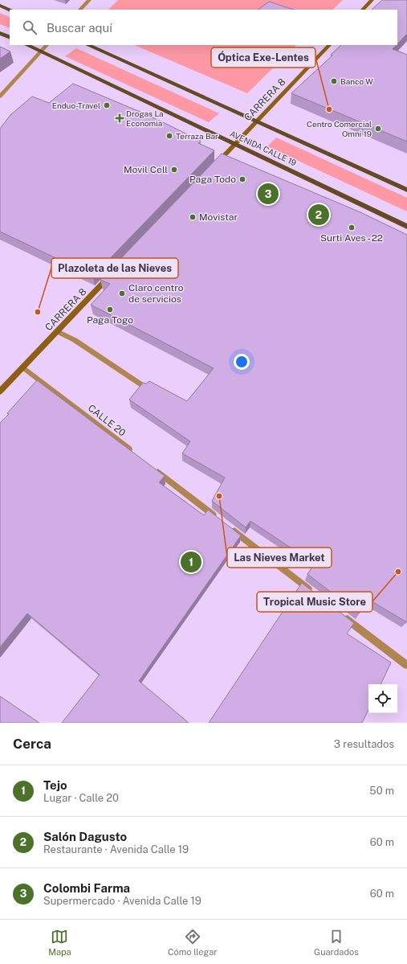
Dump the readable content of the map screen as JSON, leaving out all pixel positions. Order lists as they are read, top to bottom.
{
  "streets": {
    "main road": ["AVENIDA CALLE 19"],
    "street": ["CARRERA 8", "CALLE 20"]
  },
  "crossings": [
    ["CARRERA 8", "AVENIDA CALLE 19"],
    ["CARRERA 8", "CALLE 20"]
  ],
  "places": {
    "other": [
      "Banco W",
      "Enduo-Travel",
      "Óptica Exe-Lentes",
      "Centro Comercial Omni 19",
      "Terraza Bar",
      "Movil Cell",
      "Paga Todo",
      "Movistar",
      "Surti Aves - 22",
      "Claro centro de servicios",
      "Paga Togo",
      "Plazoleta de las Nieves",
      "Las Nieves Market",
      "Tropical Music Store"
    ],
    "health": ["Drogas La Economia"]
  },
  "page": {
    "search": "Buscar aquí",
    "pins": ["3", "2", "1"],
    "heading": ["Cerca", "3 resultados"],
    "list": [
      {
        "mark": "1",
        "name": "Tejo",
        "note": "Lugar · Calle 20",
        "value": "50 m"
      },
      {
        "mark": "2",
        "name": "Salón Dagusto",
        "note": "Restaurante · Avenida Calle 19",
        "value": "60 m"
      },
      {
        "mark": "3",
        "name": "Colombi Farma",
        "note": "Supermercado · Avenida Calle 19",
        "value": "60 m"
      }
    ],
    "nav": ["Mapa", "Cómo llegar", "Guardados"]
  }
}
